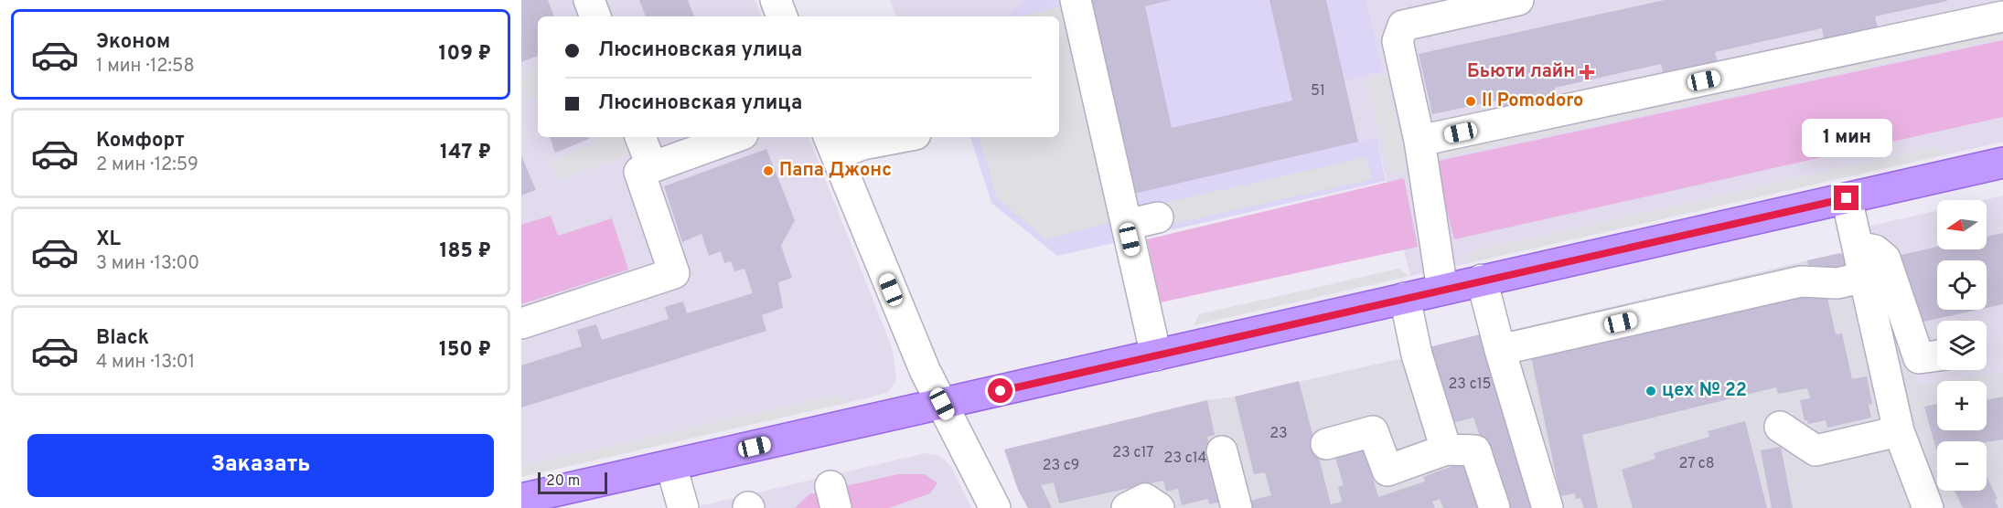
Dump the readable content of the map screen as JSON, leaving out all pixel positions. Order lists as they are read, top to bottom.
{
  "places": {
    "health": ["Бьюти лайн"],
    "other": ["Il Pomodoro", "Папа Джонс", "цех № 22"]
  },
  "house_numbers": [
    "51",
    "23 с15",
    "23",
    "23 с17",
    "23 с14",
    "27 с8",
    "23 с9"
  ],
  "scale_bar": "20 m",
  "north": "left",
  "page": {
    "list": [
      {
        "name": "Эконом",
        "note": "1 мин · 12:58",
        "value": "109 ₽"
      },
      {
        "name": "Комфорт",
        "note": "2 мин · 12:59",
        "value": "147 ₽"
      },
      {
        "name": "XL",
        "note": "3 мин · 13:00",
        "value": "185 ₽"
      },
      {
        "name": "Black",
        "note": "4 мин · 13:01",
        "value": "150 ₽"
      }
    ],
    "banner": ["Люсиновская улица", "Люсиновская улица"],
    "bubble": "1 мин",
    "map_buttons": ["+", "−"],
    "buttons": "Заказать",
    "scale": "20 m"
  }
}
